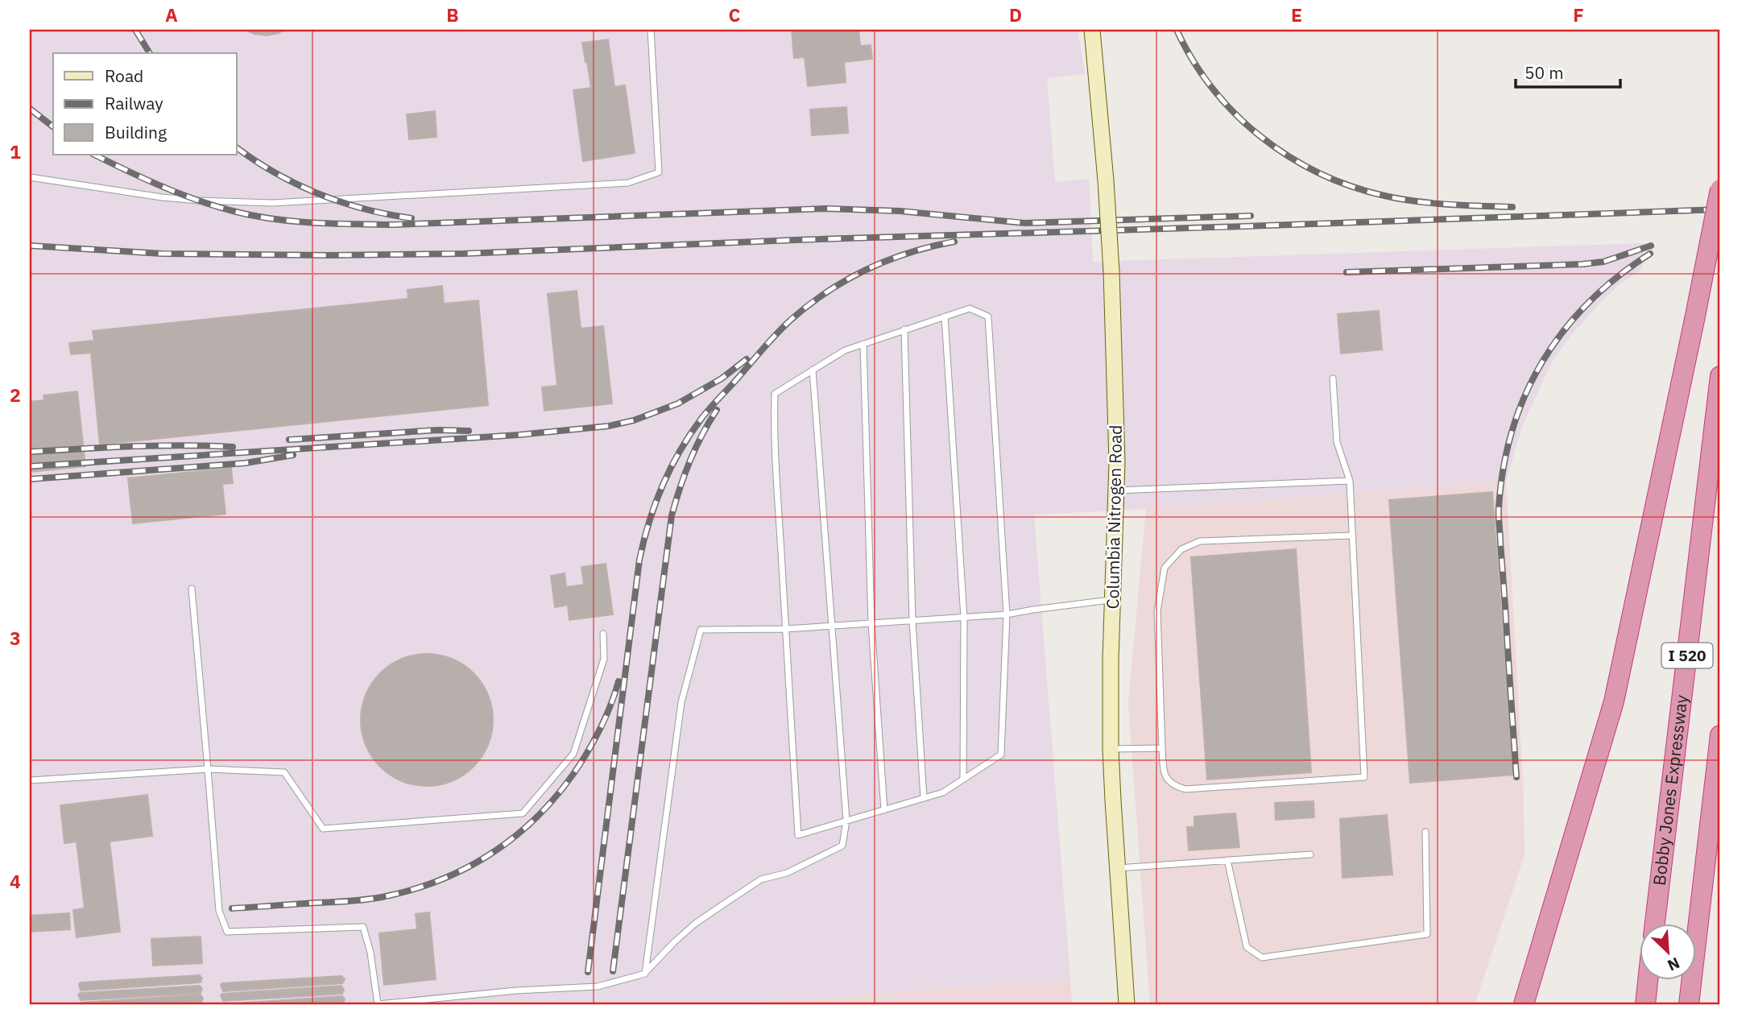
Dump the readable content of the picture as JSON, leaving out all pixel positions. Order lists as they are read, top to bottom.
{
  "streets": {
    "highway": ["I 520", "Bobby Jones Expressway"],
    "street": ["Columbia Nitrogen Road"]
  },
  "legend": ["Road", "Railway", "Building"],
  "scale_bar": "50 m",
  "north": "bottom right",
  "grid": {
    "columns": [
      "A",
      "B",
      "C",
      "D",
      "E",
      "F"
    ],
    "rows": [
      "1",
      "2",
      "3",
      "4"
    ]
  }
}
